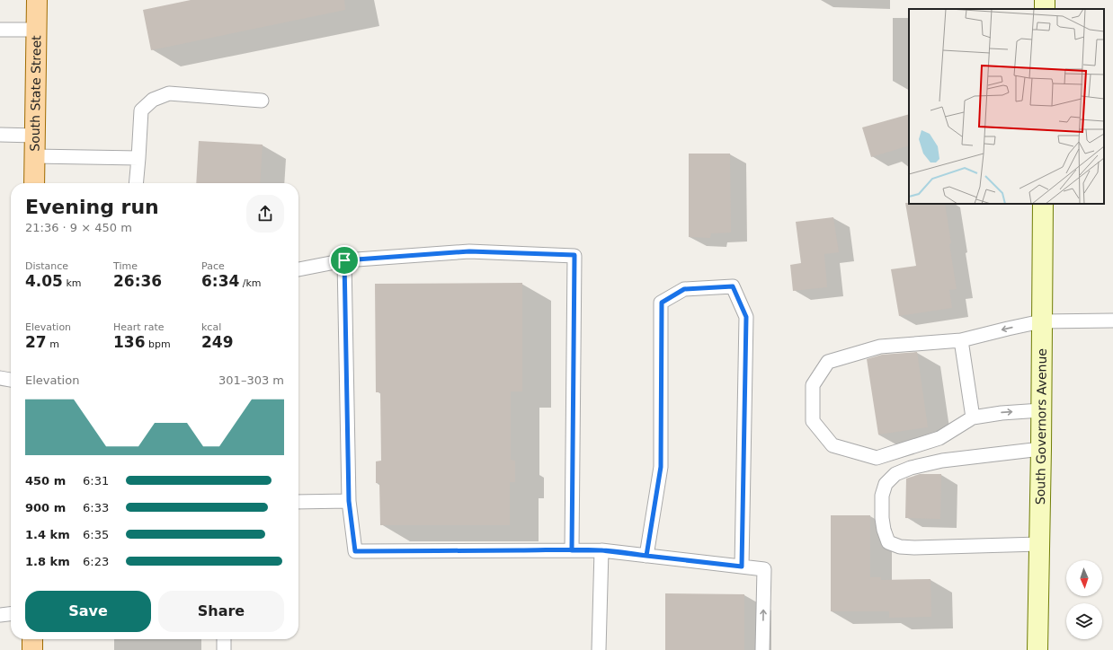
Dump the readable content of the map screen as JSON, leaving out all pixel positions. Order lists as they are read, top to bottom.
{
  "streets": {
    "main road": ["South State Street", "South Governors Avenue"]
  },
  "north": "bottom",
  "page": {
    "heading": ["Evening run", "21:36 · 9 × 450 m"],
    "stats": [
      ["Distance", "4.05 km"],
      ["Time", "26:36"],
      ["Pace", "6:34 /km"],
      ["Elevation", "27 m"],
      ["Heart rate", "136 bpm"],
      ["kcal", "249"]
    ],
    "chart": ["Elevation", "301–303 m"],
    "list": [
      {
        "name": "450 m",
        "note": "6:31"
      },
      {
        "name": "900 m",
        "note": "6:33"
      },
      {
        "name": "1.4 km",
        "note": "6:35"
      },
      {
        "name": "1.8 km",
        "note": "6:23"
      }
    ],
    "buttons": ["Save", "Share"]
  }
}
